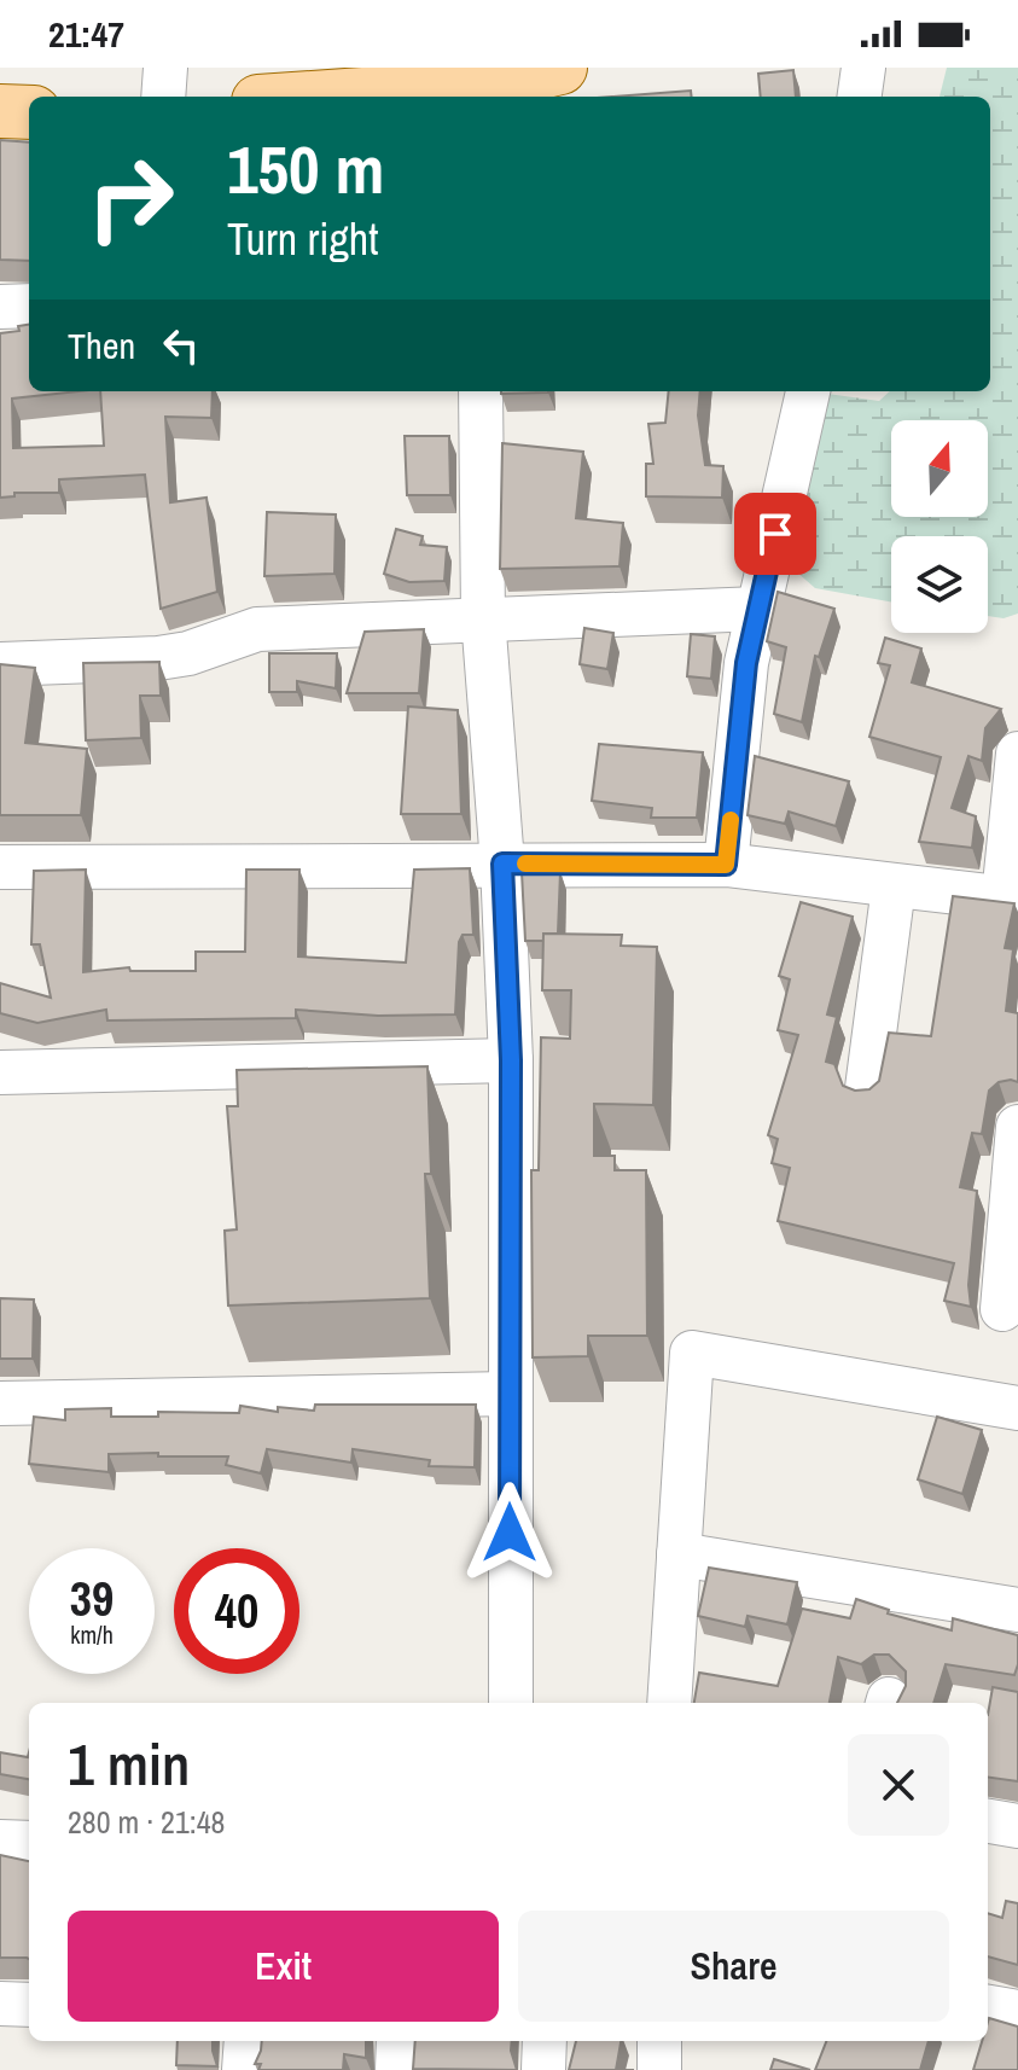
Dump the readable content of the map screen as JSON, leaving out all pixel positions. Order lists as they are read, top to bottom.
{
  "north": "top",
  "page": {
    "status": "21:47",
    "turn": ["150 m", "Turn right"],
    "then": "Then",
    "speed": "39 km/h",
    "limit": "40",
    "heading": ["1 min", "280 m · 21:48"],
    "buttons": ["Exit", "Share"]
  }
}
